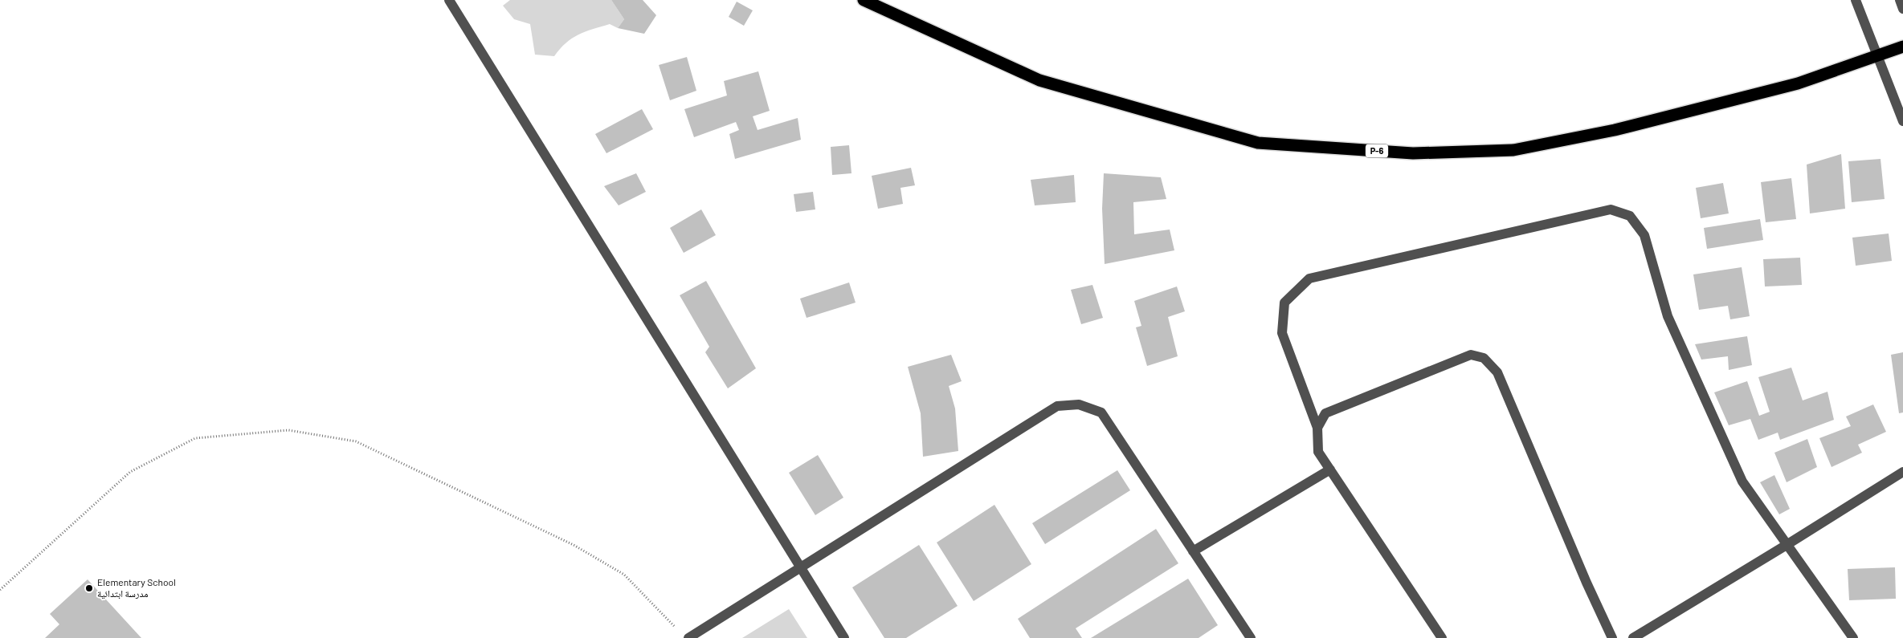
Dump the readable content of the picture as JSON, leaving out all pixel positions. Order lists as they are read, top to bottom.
{
  "streets": {
    "highway": ["P-6"]
  },
  "places": ["Elementary School مدرسة ابتدائية"]
}
